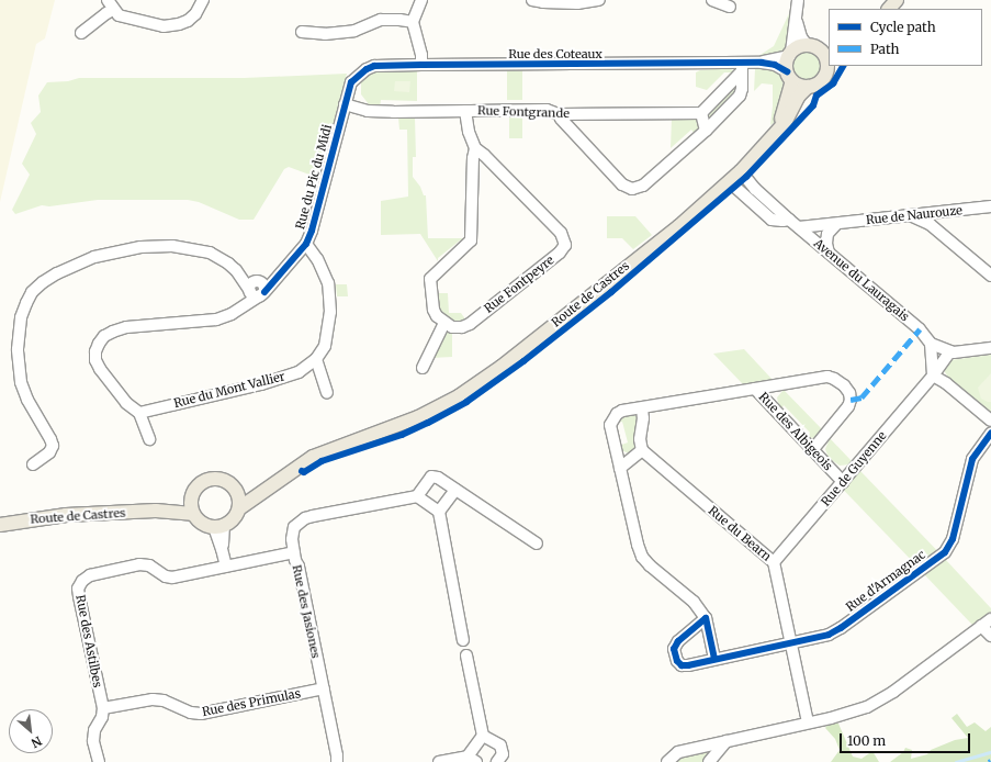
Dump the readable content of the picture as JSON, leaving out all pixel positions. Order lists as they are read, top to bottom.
{
  "streets": {
    "main road": ["Route de Castres"],
    "street": [
      "Rue des Coteaux",
      "Rue Fontgrande",
      "Rue du Pic du Midi",
      "Rue de Naurouze",
      "Avenue du Lauragais",
      "Rue Fontpeyre",
      "Rue du Mont Vallier",
      "Rue des Albigeois",
      "Rue de Guyenne",
      "Rue du Bearn",
      "Rue d'Armagnac",
      "Rue des Jasiones",
      "Rue des Astilbes",
      "Rue des Primulas"
    ]
  },
  "crossings": [
    ["Rue des Coteaux", "Rue Fontgrande"],
    ["Rue des Coteaux", "Rue du Pic du Midi"],
    ["Rue des Coteaux", "Route de Castres"],
    ["Rue Fontgrande", "Rue du Pic du Midi"],
    ["Rue Fontgrande", "Rue Fontpeyre"],
    ["Rue du Pic du Midi", "Rue du Mont Vallier"],
    ["Rue de Naurouze", "Avenue du Lauragais"],
    ["Avenue du Lauragais", "Route de Castres"],
    ["Rue des Albigeois", "Rue de Guyenne"],
    ["Rue de Guyenne", "Rue du Bearn"],
    ["Rue du Bearn", "Rue d'Armagnac"],
    ["Rue des Jasiones", "Rue des Astilbes"],
    ["Rue des Jasiones", "Rue des Primulas"],
    ["Rue des Astilbes", "Rue des Primulas"]
  ],
  "legend": ["Cycle path", "Path"],
  "scale_bar": "100 m",
  "north": "bottom right"
}
